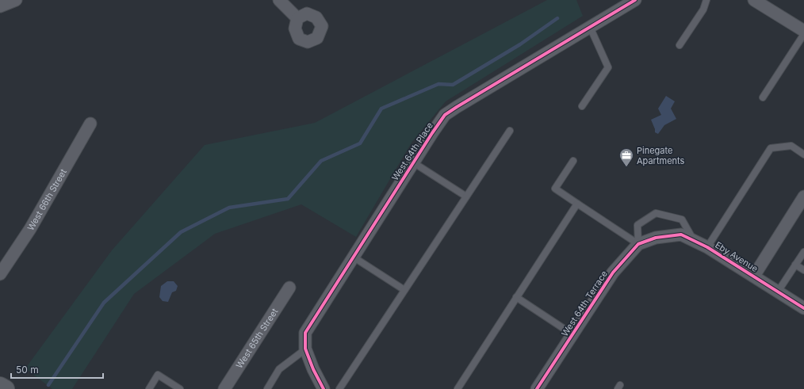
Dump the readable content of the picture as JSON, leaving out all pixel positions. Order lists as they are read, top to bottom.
{
  "streets": {
    "street": [
      "West 64th Place",
      "West 66th Street",
      "Eby Avenue",
      "West 64th Terrace",
      "West 65th Street"
    ]
  },
  "crossings": [
    ["Eby Avenue", "West 64th Terrace"]
  ],
  "places": {
    "office": ["Pinegate Apartments"]
  },
  "scale_bar": "50 m"
}
